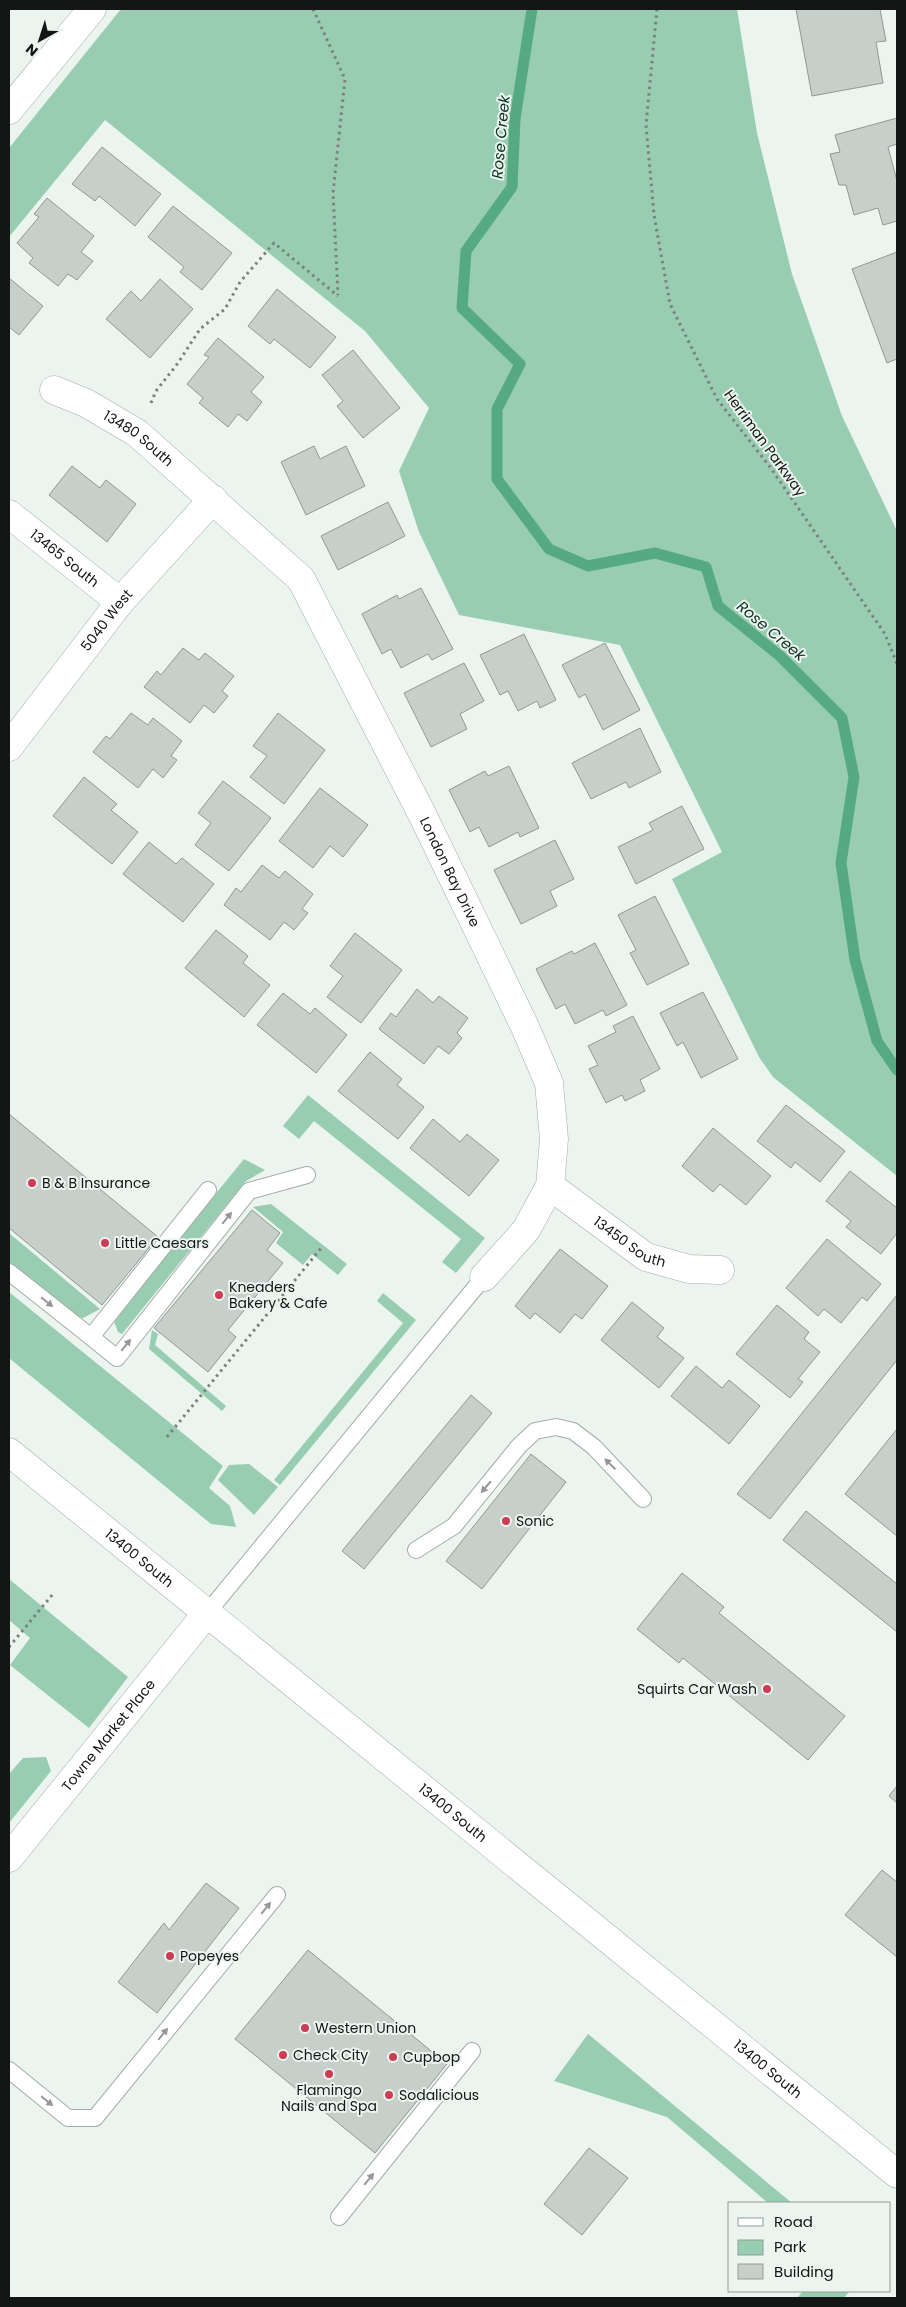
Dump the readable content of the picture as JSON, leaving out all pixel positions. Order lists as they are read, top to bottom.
{
  "streets": {
    "street": [
      "13480 South",
      "13465 South",
      "5040 West",
      "London Bay Drive",
      "13450 South",
      "13400 South",
      "Towne Market Place"
    ],
    "path": ["Herriman Parkway"]
  },
  "crossings": [
    ["13480 South", "5040 West"],
    ["13480 South", "London Bay Drive"],
    ["13465 South", "5040 West"],
    ["5040 West", "London Bay Drive"],
    ["London Bay Drive", "13450 South"],
    ["13400 South", "Towne Market Place"]
  ],
  "water": ["Rose Creek"],
  "places": [
    "B & B Insurance",
    "Little Caesars",
    "Kneaders Bakery & Cafe",
    "Sonic",
    "Squirts Car Wash",
    "Popeyes",
    "Western Union",
    "Check City",
    "Cupbop",
    "Flamingo Nails and Spa",
    "Sodalicious"
  ],
  "legend": ["Road", "Park", "Building"],
  "north": "bottom left"
}
